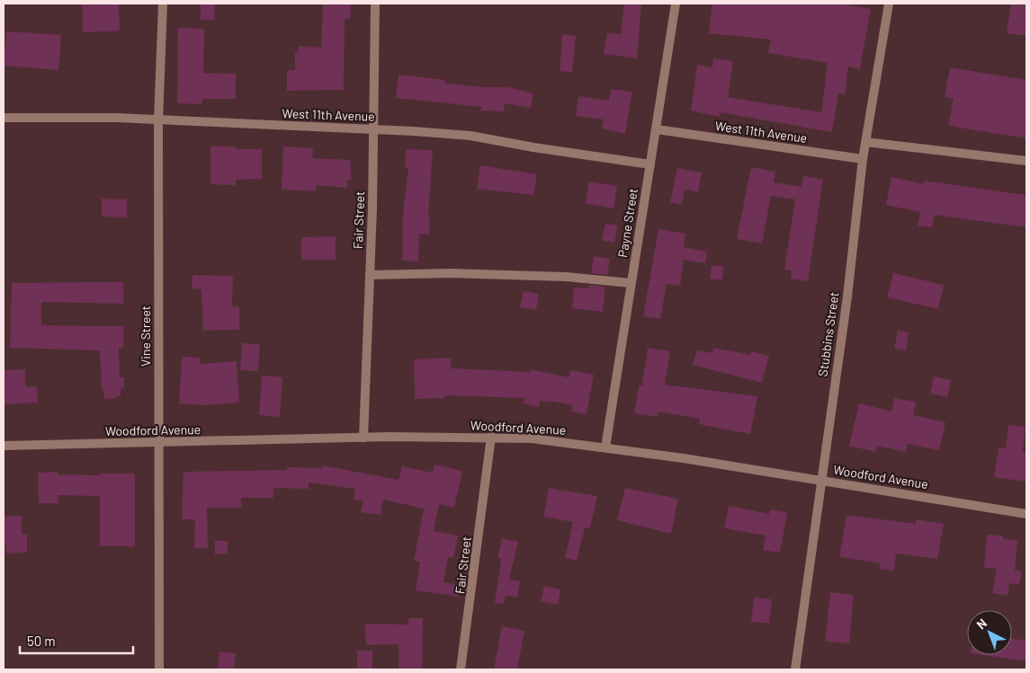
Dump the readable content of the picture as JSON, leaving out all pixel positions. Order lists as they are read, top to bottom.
{
  "streets": {
    "street": [
      "West 11th Avenue",
      "Fair Street",
      "Payne Street",
      "Stubbins Street",
      "Vine Street",
      "Woodford Avenue"
    ]
  },
  "crossings": [
    ["West 11th Avenue", "Fair Street"],
    ["West 11th Avenue", "Payne Street"],
    ["West 11th Avenue", "Stubbins Street"],
    ["West 11th Avenue", "Vine Street"],
    ["Fair Street", "Woodford Avenue"],
    ["Payne Street", "Woodford Avenue"],
    ["Stubbins Street", "Woodford Avenue"],
    ["Vine Street", "Woodford Avenue"]
  ],
  "scale_bar": "50 m",
  "north": "top left"
}
